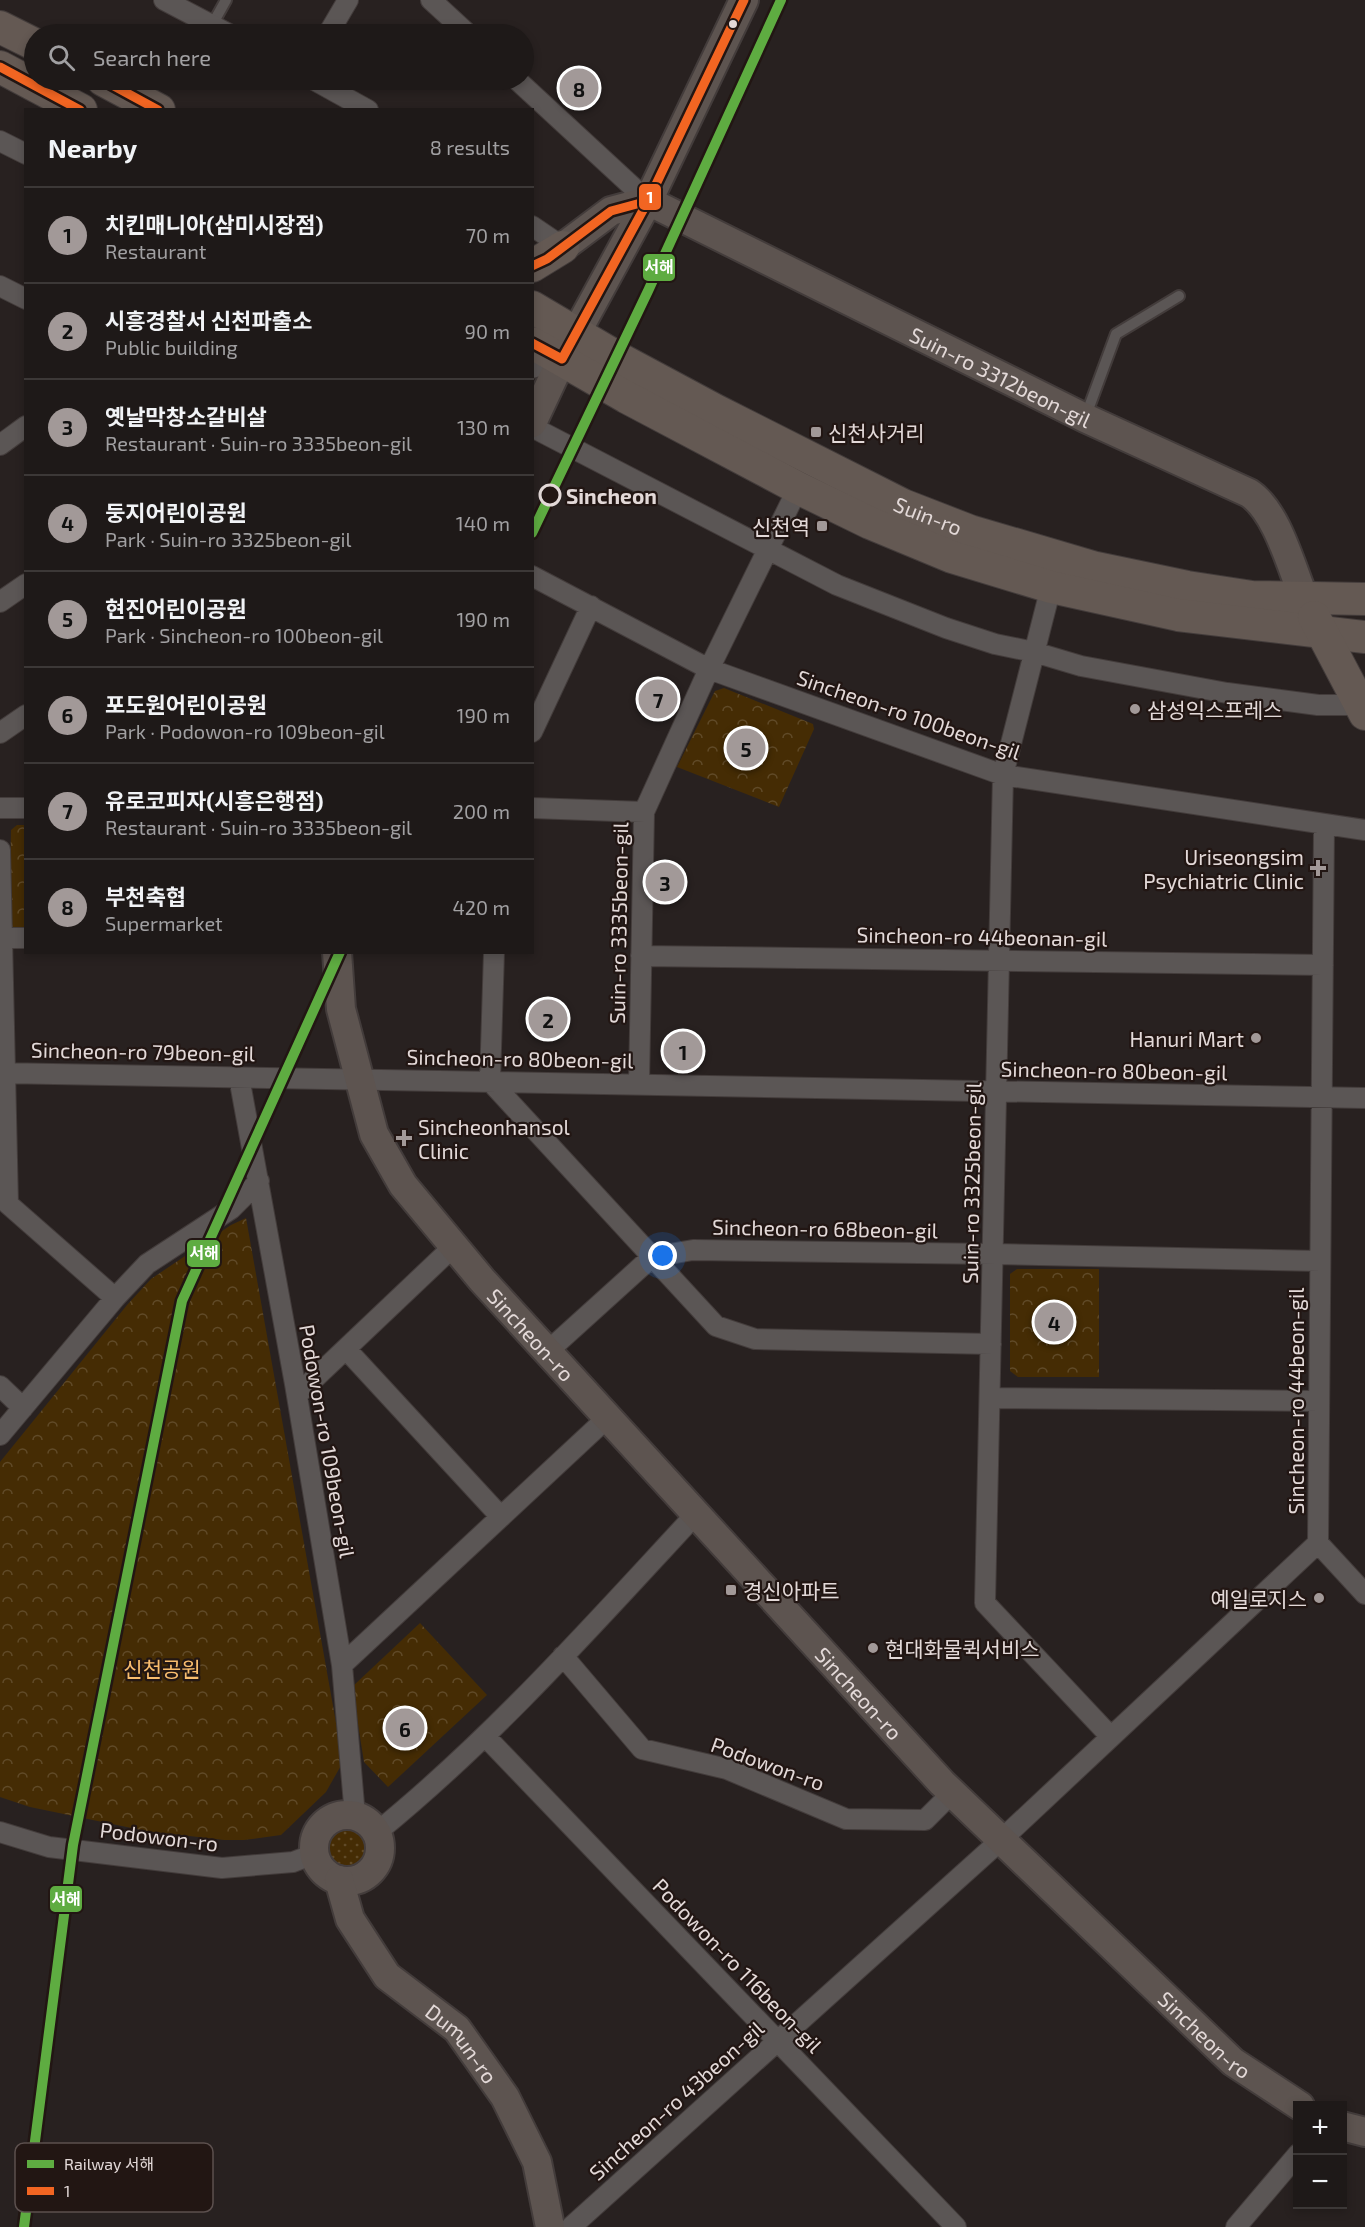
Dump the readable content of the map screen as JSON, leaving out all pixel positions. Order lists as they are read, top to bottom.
{
  "streets": {
    "main road": ["Suin-ro"],
    "street": [
      "Suin-ro 3312beon-gil",
      "Sincheon-ro 100beon-gil",
      "Suin-ro 3335beon-gil",
      "Sincheon-ro 44beonan-gil",
      "Sincheon-ro 79beon-gil",
      "Sincheon-ro 80beon-gil",
      "Suin-ro 3325beon-gil",
      "Sincheon-ro 68beon-gil",
      "Sincheon-ro",
      "Sincheon-ro 44beon-gil",
      "Podowon-ro 109beon-gil",
      "Podowon-ro",
      "Podowon-ro 116beon-gil",
      "Dumun-ro",
      "Sincheon-ro 43beon-gil"
    ]
  },
  "crossings": [
    ["Suin-ro 3312beon-gil", "Suin-ro"],
    ["Suin-ro", "Suin-ro 3335beon-gil"],
    ["Suin-ro", "Suin-ro 3325beon-gil"],
    ["Sincheon-ro 100beon-gil", "Suin-ro 3335beon-gil"],
    ["Sincheon-ro 100beon-gil", "Suin-ro 3325beon-gil"],
    ["Sincheon-ro 100beon-gil", "Sincheon-ro 44beon-gil"],
    ["Suin-ro 3335beon-gil", "Sincheon-ro 44beonan-gil"],
    ["Suin-ro 3335beon-gil", "Sincheon-ro 80beon-gil"],
    ["Sincheon-ro 44beonan-gil", "Suin-ro 3325beon-gil"],
    ["Sincheon-ro 44beonan-gil", "Sincheon-ro 44beon-gil"],
    ["Sincheon-ro 79beon-gil", "Sincheon-ro 80beon-gil"],
    ["Sincheon-ro 79beon-gil", "Sincheon-ro"],
    ["Sincheon-ro 79beon-gil", "Podowon-ro 109beon-gil"],
    ["Sincheon-ro 80beon-gil", "Suin-ro 3325beon-gil"],
    ["Sincheon-ro 80beon-gil", "Sincheon-ro"],
    ["Sincheon-ro 80beon-gil", "Sincheon-ro 44beon-gil"],
    ["Suin-ro 3325beon-gil", "Sincheon-ro 68beon-gil"],
    ["Suin-ro 3325beon-gil", "Sincheon-ro 44beon-gil"],
    ["Sincheon-ro 68beon-gil", "Sincheon-ro 44beon-gil"],
    ["Sincheon-ro", "Sincheon-ro 44beon-gil"],
    ["Sincheon-ro", "Podowon-ro"],
    ["Sincheon-ro", "Sincheon-ro 43beon-gil"],
    ["Sincheon-ro 44beon-gil", "Sincheon-ro 43beon-gil"],
    ["Podowon-ro 109beon-gil", "Podowon-ro"],
    ["Podowon-ro 109beon-gil", "Dumun-ro"],
    ["Podowon-ro", "Dumun-ro"],
    ["Podowon-ro 116beon-gil", "Sincheon-ro 43beon-gil"]
  ],
  "parks": ["신천공원"],
  "places": {
    "transit": ["신천사거리", "신천역", "경신아파트"],
    "other": [
      "Sincheon",
      "삼성익스프레스",
      "Hanuri Mart",
      "예일로지스",
      "현대화물퀵서비스"
    ],
    "health": ["Uriseongsim Psychiatric Clinic", "Sincheonhansol Clinic"]
  },
  "lines": ["rail line 서해", "transit line 1"],
  "legend": ["Railway 서해", "1"],
  "page": {
    "search": "Search here",
    "pins": [
      "8",
      "7",
      "5",
      "3",
      "2",
      "1",
      "4",
      "6"
    ],
    "heading": ["Nearby", "8 results"],
    "list": [
      {
        "mark": "1",
        "name": "치킨매니아(삼미시장점)",
        "note": "Restaurant",
        "value": "70 m"
      },
      {
        "mark": "2",
        "name": "시흥경찰서 신천파출소",
        "note": "Public building",
        "value": "90 m"
      },
      {
        "mark": "3",
        "name": "옛날막창소갈비살",
        "note": "Restaurant · Suin-ro 3335beon-gil",
        "value": "130 m"
      },
      {
        "mark": "4",
        "name": "둥지어린이공원",
        "note": "Park · Suin-ro 3325beon-gil",
        "value": "140 m"
      },
      {
        "mark": "5",
        "name": "현진어린이공원",
        "note": "Park · Sincheon-ro 100beon-gil",
        "value": "190 m"
      },
      {
        "mark": "6",
        "name": "포도원어린이공원",
        "note": "Park · Podowon-ro 109beon-gil",
        "value": "190 m"
      },
      {
        "mark": "7",
        "name": "유로코피자(시흥은행점)",
        "note": "Restaurant · Suin-ro 3335beon-gil",
        "value": "200 m"
      },
      {
        "mark": "8",
        "name": "부천축협",
        "note": "Supermarket",
        "value": "420 m"
      }
    ],
    "map_buttons": ["+", "−"]
  }
}
